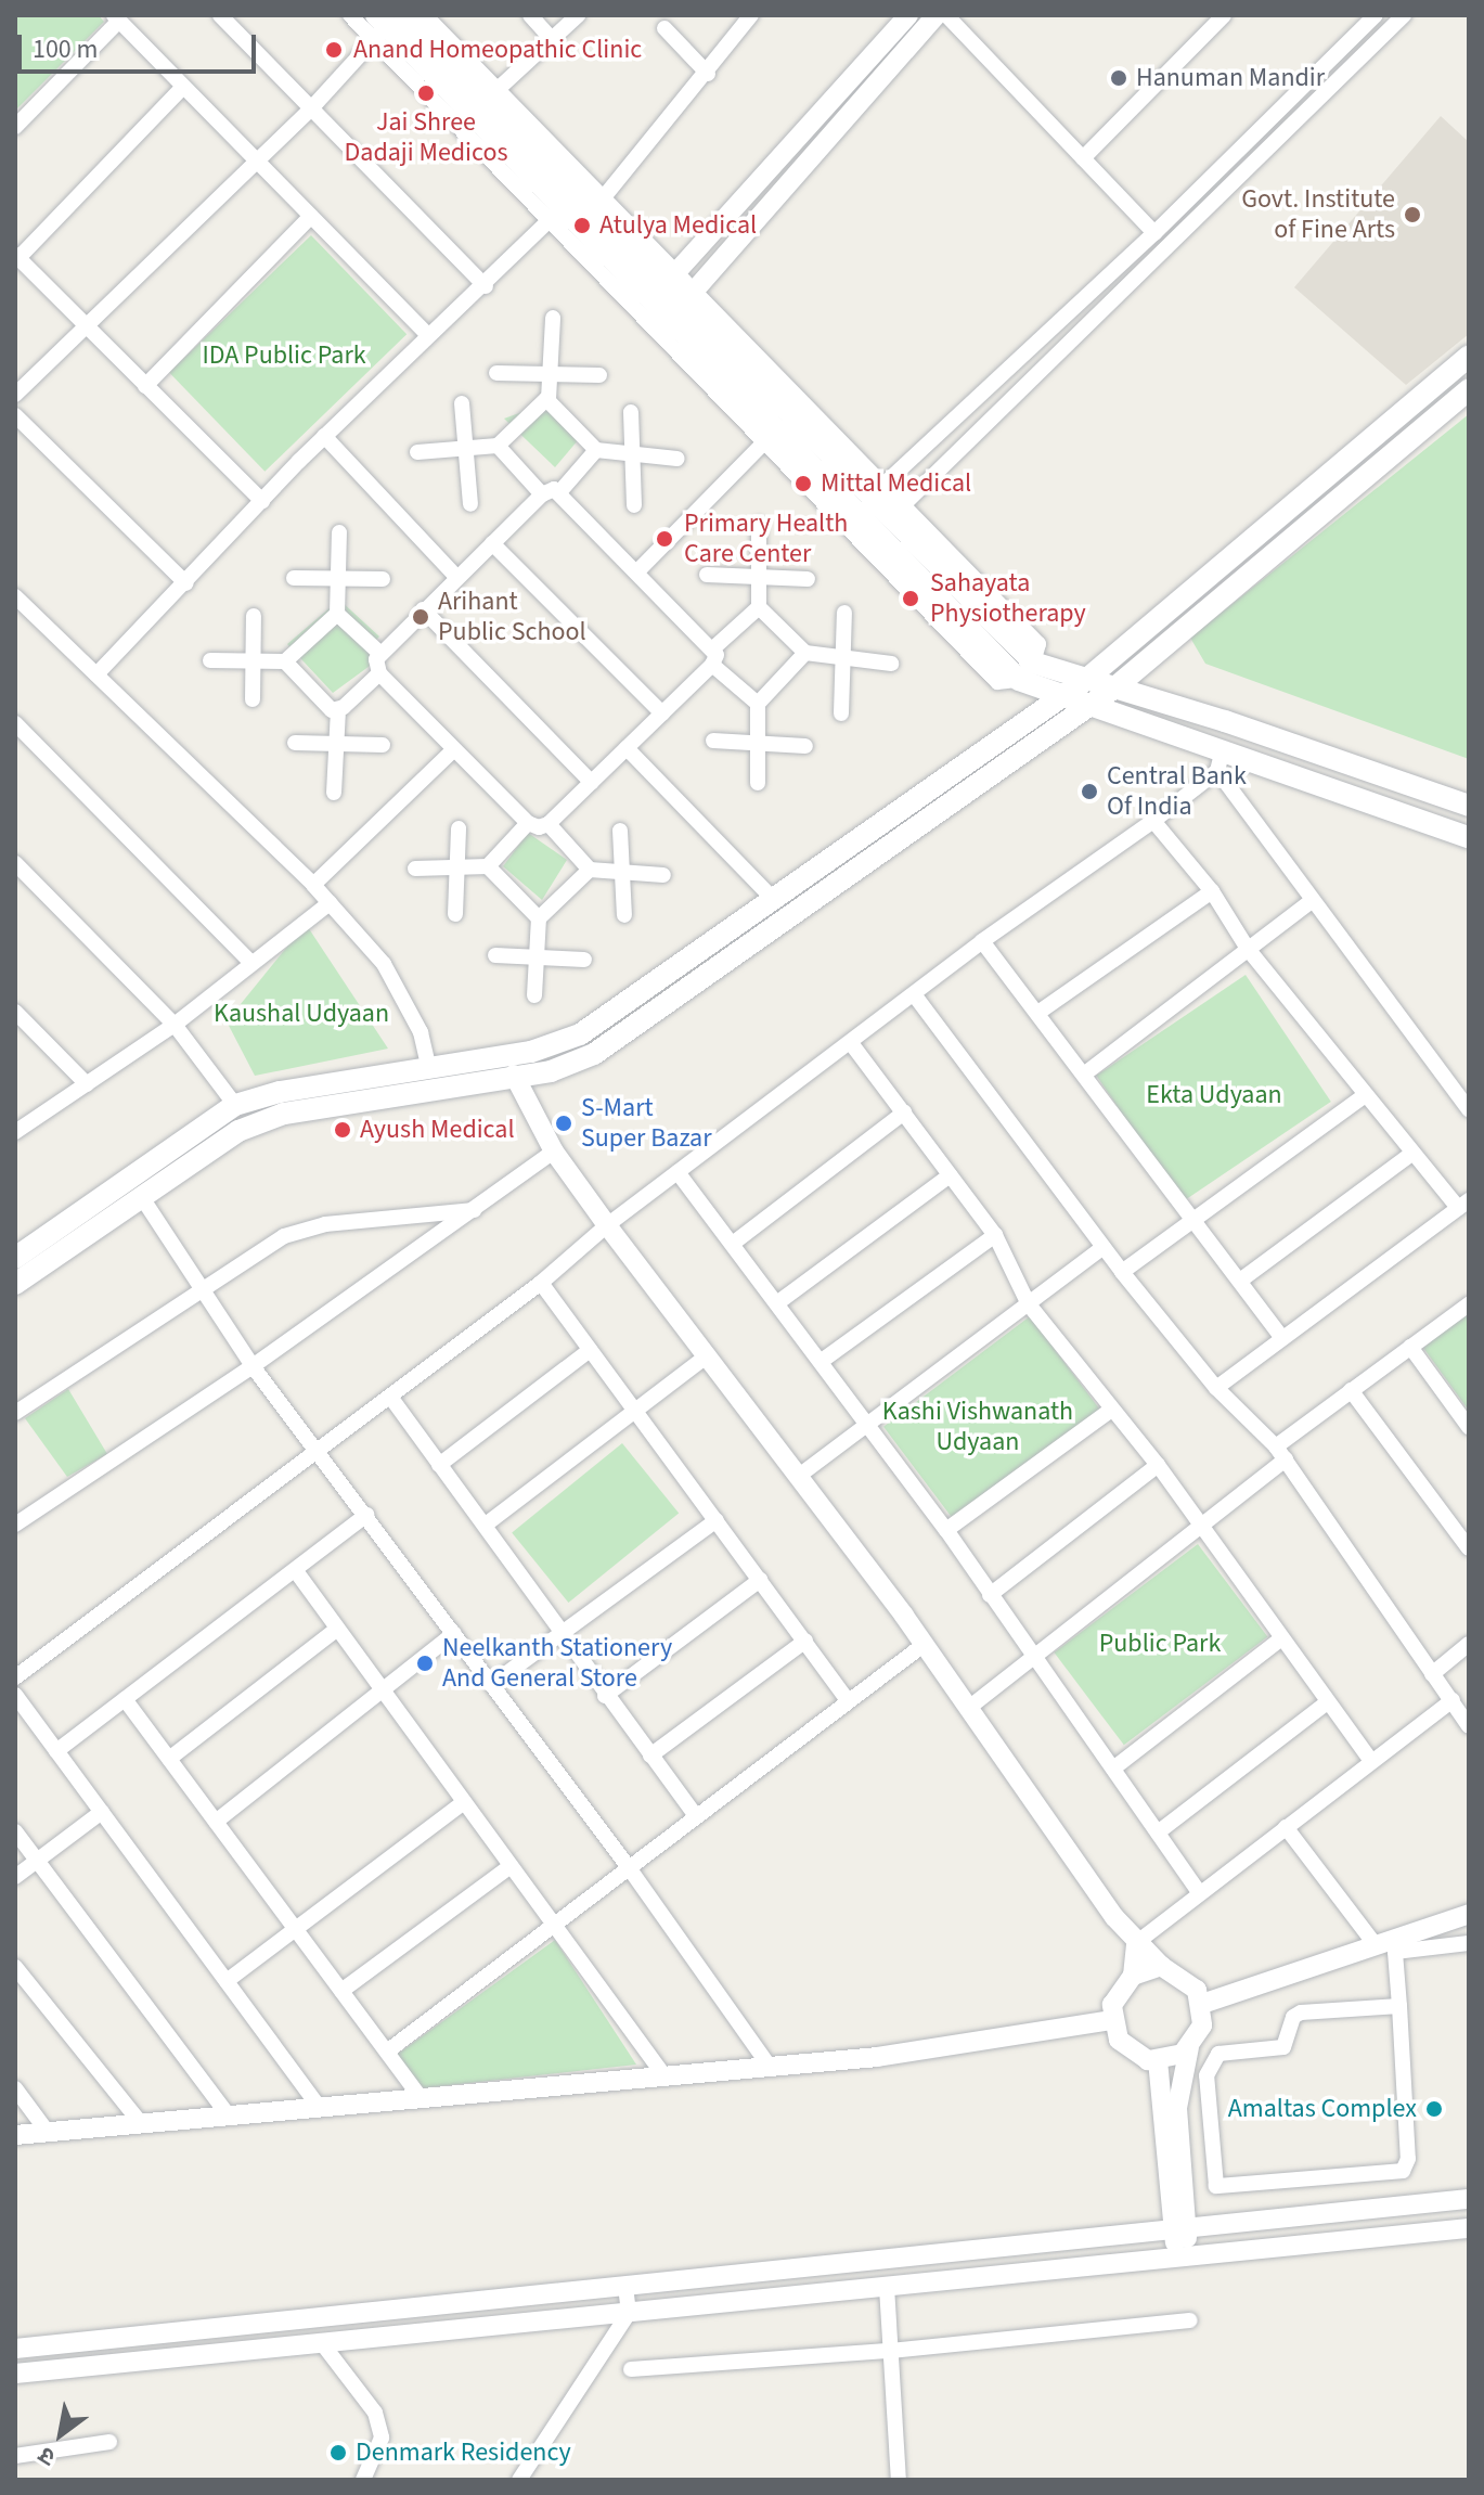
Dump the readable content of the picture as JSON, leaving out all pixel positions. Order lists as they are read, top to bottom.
{
  "parks": [
    "IDA Public Park",
    "Kaushal Udyaan",
    "Ekta Udyaan",
    "Kashi Vishwanath Udyaan",
    "Public Park"
  ],
  "places": [
    "Anand Homeopathic Clinic",
    "Hanuman Mandir",
    "Jai Shree Dadaji Medicos",
    "Govt. Institute of Fine Arts",
    "Atulya Medical",
    "Mittal Medical",
    "Primary Health Care Center",
    "Sahayata Physiotherapy",
    "Arihant Public School",
    "Central Bank Of India",
    "S-Mart Super Bazar",
    "Ayush Medical",
    "Neelkanth Stationery And General Store",
    "Amaltas Complex",
    "Denmark Residency"
  ],
  "scale_bar": "100 m",
  "north": "bottom left"
}
